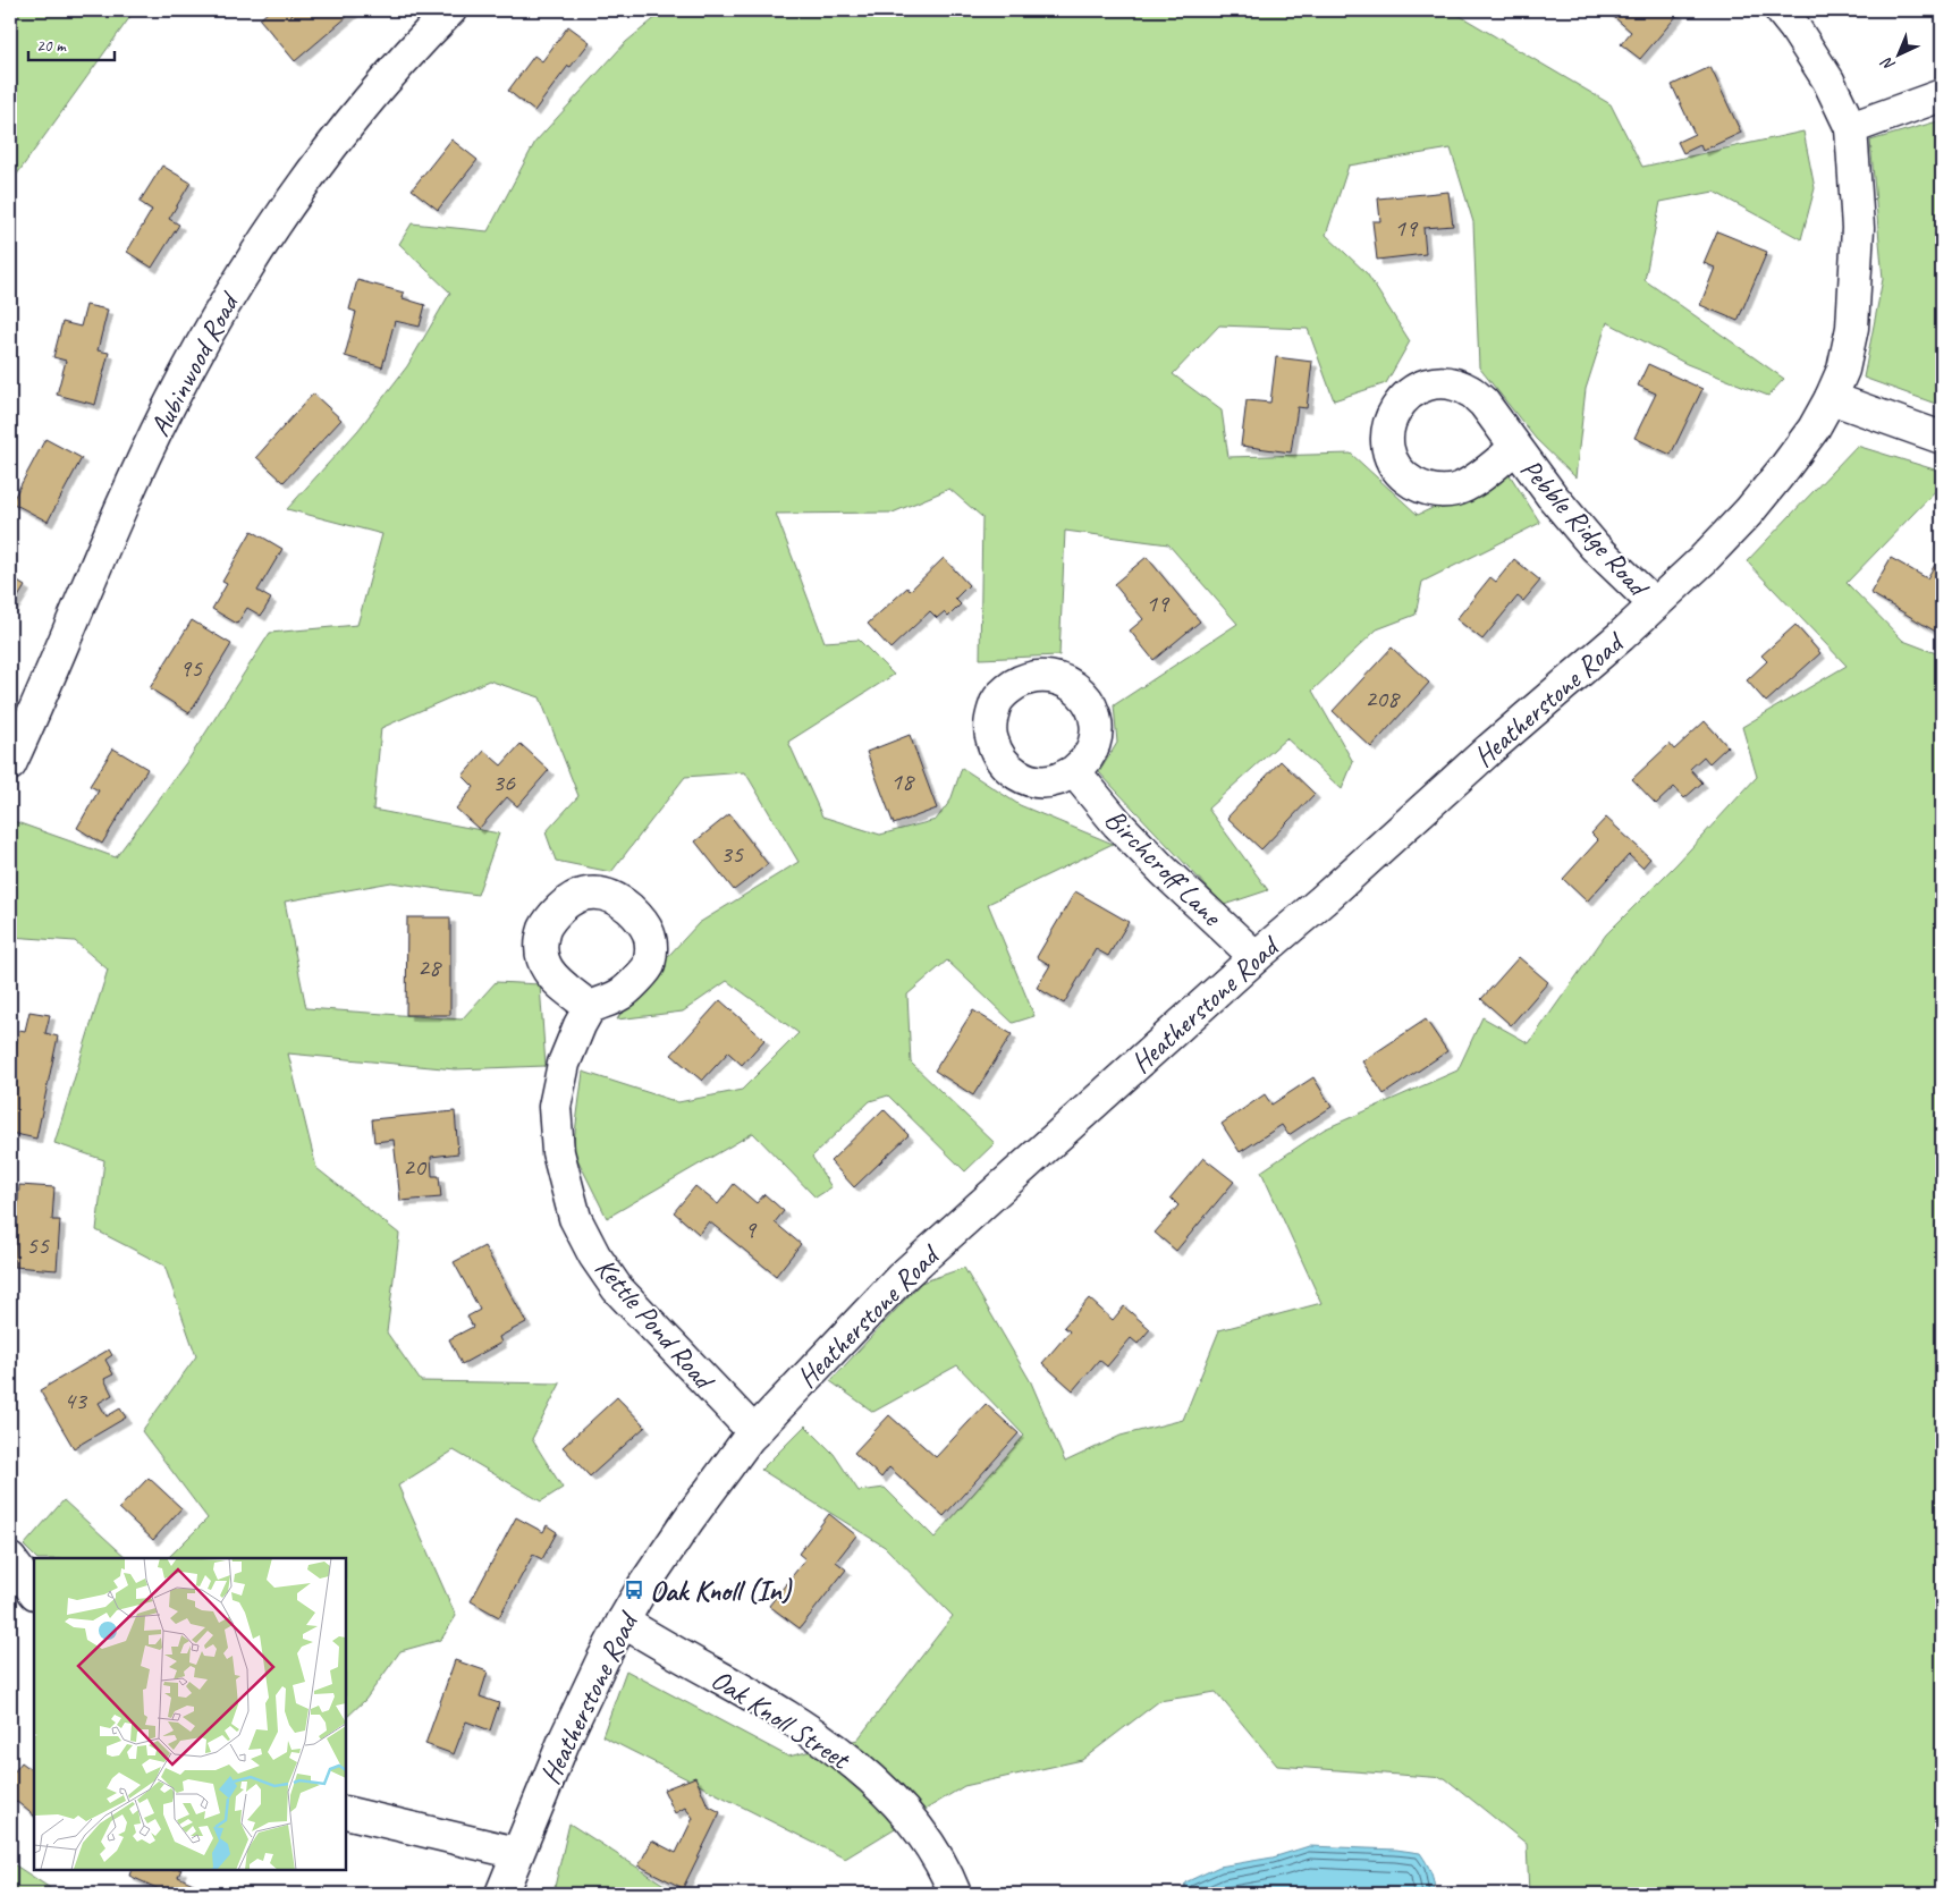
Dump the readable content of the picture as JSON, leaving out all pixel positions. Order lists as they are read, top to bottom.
{
  "streets": {
    "street": [
      "Aubinwood Road",
      "Pebble Ridge Road",
      "Heatherstone Road",
      "Birchcroff Lane",
      "Kettle Pond Road",
      "Oak Knoll Street"
    ]
  },
  "crossings": [
    ["Pebble Ridge Road", "Heatherstone Road"],
    ["Heatherstone Road", "Birchcroff Lane"],
    ["Heatherstone Road", "Kettle Pond Road"],
    ["Heatherstone Road", "Oak Knoll Street"]
  ],
  "places": {
    "bus stop": ["Oak Knoll (In)"]
  },
  "house_numbers": [
    "19",
    "19",
    "95",
    "208",
    "18",
    "36",
    "35",
    "28",
    "20",
    "9",
    "55",
    "43"
  ],
  "scale_bar": "20 m",
  "north": "bottom left"
}
